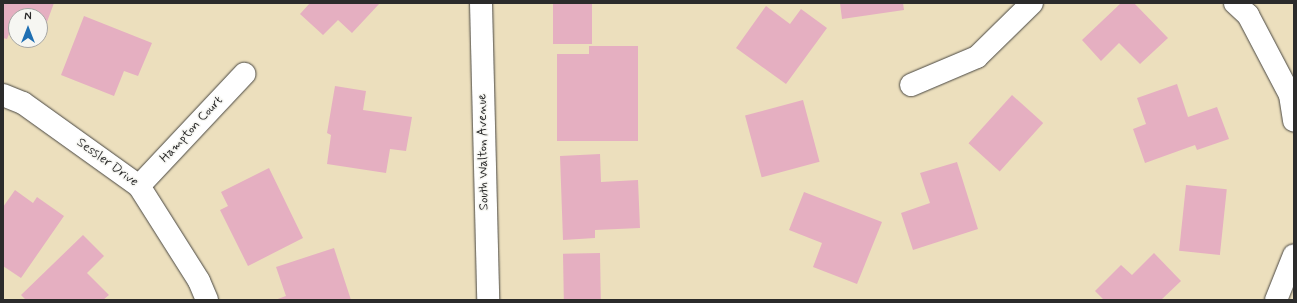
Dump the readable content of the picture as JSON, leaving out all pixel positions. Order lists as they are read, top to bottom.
{
  "streets": {
    "street": ["Hampton Court", "South Walton Avenue", "Sessler Drive"]
  },
  "crossings": [
    ["Hampton Court", "Sessler Drive"]
  ],
  "north": "top"
}
